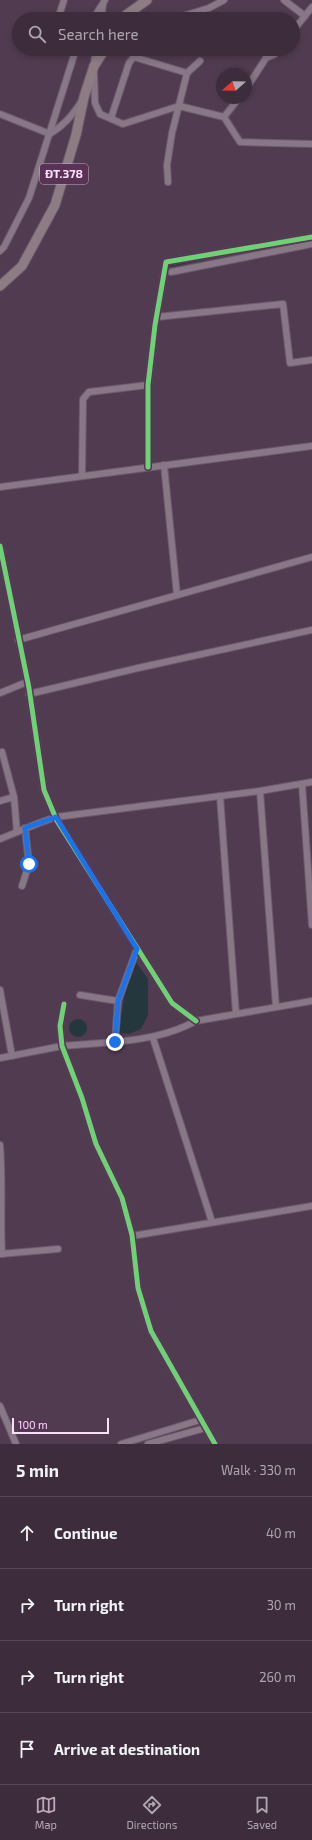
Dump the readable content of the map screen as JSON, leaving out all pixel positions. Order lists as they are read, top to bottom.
{
  "streets": {
    "main road": ["ĐT.378"]
  },
  "scale_bar": "100 m",
  "north": "left",
  "page": {
    "search": "Search here",
    "scale": "100 m",
    "heading": ["5 min", "Walk · 330 m"],
    "list": [
      ["Continue", "40 m"],
      ["Turn right", "30 m"],
      ["Turn right", "260 m"],
      "Arrive at destination"
    ],
    "nav": ["Map", "Directions", "Saved"]
  }
}
